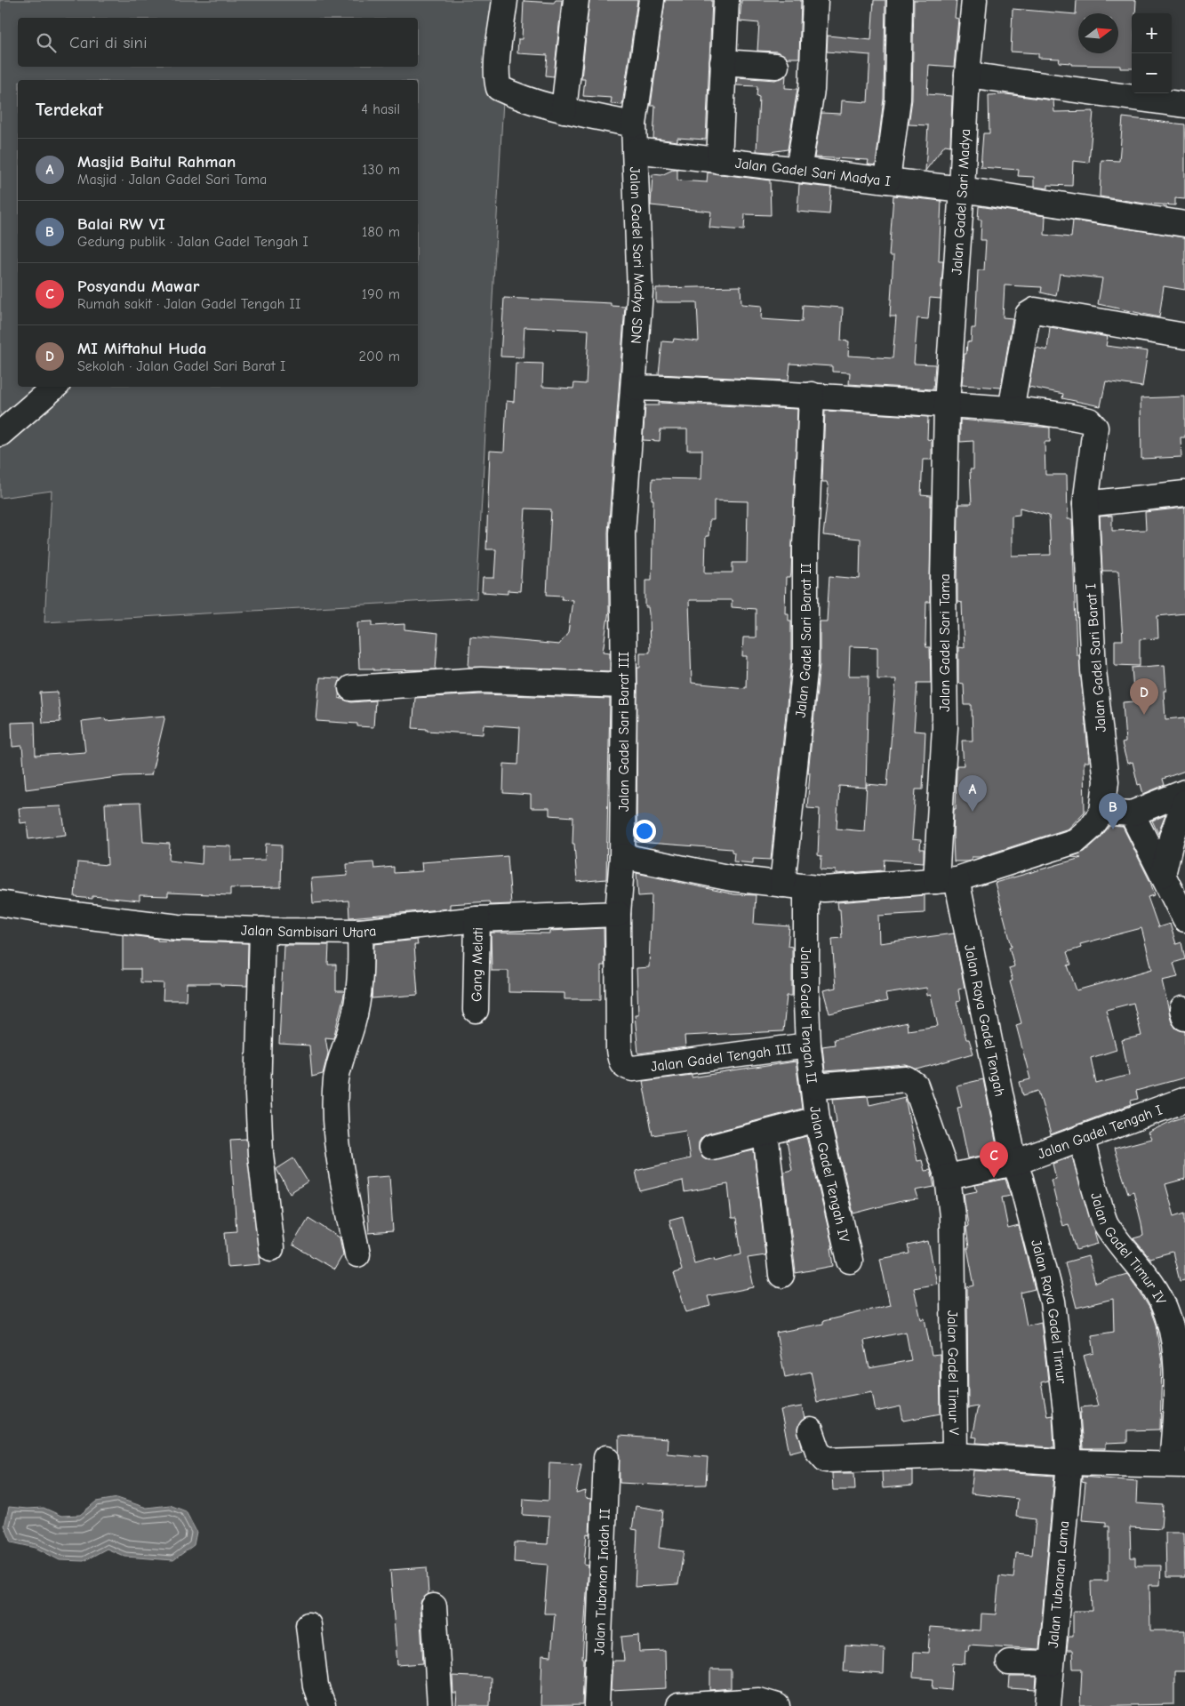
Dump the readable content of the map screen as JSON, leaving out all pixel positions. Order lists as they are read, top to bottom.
{
  "streets": {
    "street": [
      "Jalan Gadel Sari Madya I",
      "Jalan Gadel Sari Madya",
      "Jalan Gadel Sari Madya SDN",
      "Jalan Gadel Sari Barat II",
      "Jalan Gadel Sari Tama",
      "Jalan Gadel Sari Barat I",
      "Jalan Gadel Sari Barat III",
      "Jalan Sambisari Utara",
      "Gang Melati",
      "Jalan Gadel Tengah II",
      "Jalan Raya Gadel Tengah",
      "Jalan Gadel Tengah III",
      "Jalan Gadel Tengah I",
      "Jalan Gadel Tengah IV",
      "Jalan Gadel Timur IV",
      "Jalan Raya Gadel Timur",
      "Jalan Gadel Timur V",
      "Jalan Tubanan Indah II",
      "Jalan Tubanan Lama"
    ]
  },
  "crossings": [
    ["Jalan Gadel Sari Madya I", "Jalan Gadel Sari Madya"],
    ["Jalan Gadel Sari Madya I", "Jalan Gadel Sari Madya SDN"],
    ["Jalan Gadel Sari Madya", "Jalan Gadel Sari Tama"],
    ["Jalan Gadel Sari Madya SDN", "Jalan Gadel Sari Barat III"],
    ["Jalan Gadel Sari Tama", "Jalan Raya Gadel Tengah"],
    ["Jalan Gadel Sari Barat III", "Jalan Sambisari Utara"],
    ["Jalan Gadel Sari Barat III", "Jalan Gadel Tengah III"],
    ["Jalan Sambisari Utara", "Gang Melati"],
    ["Jalan Gadel Tengah II", "Jalan Gadel Tengah III"],
    ["Jalan Gadel Tengah II", "Jalan Gadel Tengah IV"],
    ["Jalan Gadel Tengah II", "Jalan Gadel Timur V"],
    ["Jalan Raya Gadel Tengah", "Jalan Gadel Tengah I"],
    ["Jalan Raya Gadel Tengah", "Jalan Raya Gadel Timur"],
    ["Jalan Gadel Tengah I", "Jalan Gadel Timur IV"],
    ["Jalan Gadel Tengah I", "Jalan Raya Gadel Timur"],
    ["Jalan Gadel Timur IV", "Jalan Gadel Timur V"],
    ["Jalan Raya Gadel Timur", "Jalan Gadel Timur V"],
    ["Jalan Raya Gadel Timur", "Jalan Tubanan Lama"],
    ["Jalan Gadel Timur V", "Jalan Tubanan Lama"]
  ],
  "north": "right",
  "page": {
    "map_buttons": ["+", "−"],
    "search": "Cari di sini",
    "heading": ["Terdekat", "4 hasil"],
    "list": [
      {
        "mark": "A",
        "name": "Masjid Baitul Rahman",
        "note": "Masjid · Jalan Gadel Sari Tama",
        "value": "130 m"
      },
      {
        "mark": "B",
        "name": "Balai RW VI",
        "note": "Gedung publik · Jalan Gadel Tengah I",
        "value": "180 m"
      },
      {
        "mark": "C",
        "name": "Posyandu Mawar",
        "note": "Rumah sakit · Jalan Gadel Tengah II",
        "value": "190 m"
      },
      {
        "mark": "D",
        "name": "MI Miftahul Huda",
        "note": "Sekolah · Jalan Gadel Sari Barat I",
        "value": "200 m"
      }
    ],
    "pins": [
      "D",
      "A",
      "B",
      "C"
    ]
  }
}
